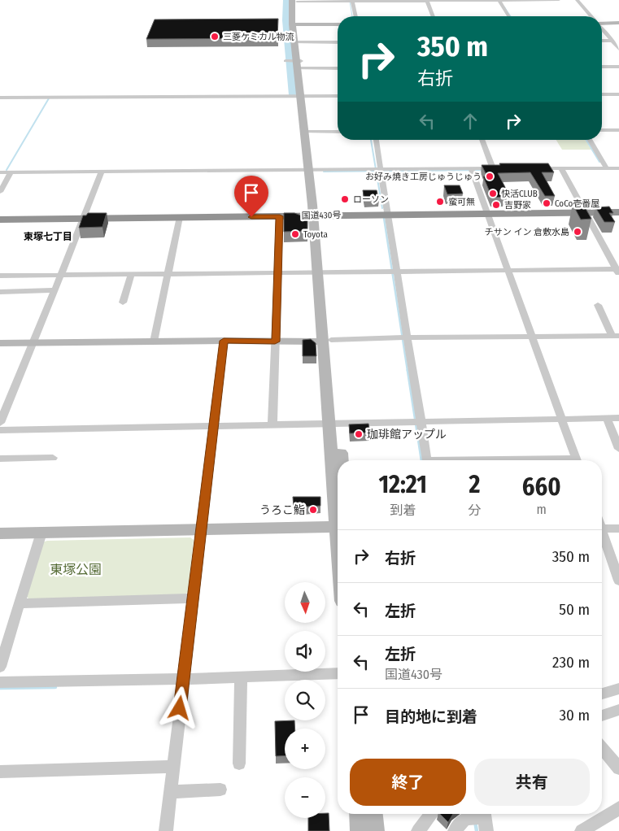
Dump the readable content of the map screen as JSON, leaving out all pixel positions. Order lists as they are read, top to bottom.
{
  "streets": {
    "highway": ["国道430号"]
  },
  "districts": ["東塚七丁目"],
  "parks": ["東塚公園"],
  "places": [
    "三菱ケミカル物流",
    "お好み焼き工房じゅうじゅう",
    "快活CLUB",
    "ローソン",
    "蛮可無",
    "CoCo壱番屋",
    "吉野家",
    "チサン イン 倉敷水島",
    "Toyota",
    "珈琲館アップル",
    "うろこ鮨"
  ],
  "north": "bottom",
  "page": {
    "turn": ["350 m", "右折"],
    "eta": [
      "12:21",
      "到着",
      "2",
      "分",
      "660",
      "m"
    ],
    "list": [
      {
        "name": "右折",
        "value": "350 m"
      },
      {
        "name": "左折",
        "value": "50 m"
      },
      {
        "name": "左折",
        "note": "国道430号",
        "value": "230 m"
      },
      {
        "name": "目的地に到着",
        "value": "30 m"
      }
    ],
    "map_buttons": ["+", "−"],
    "buttons": ["終了", "共有"]
  }
}
